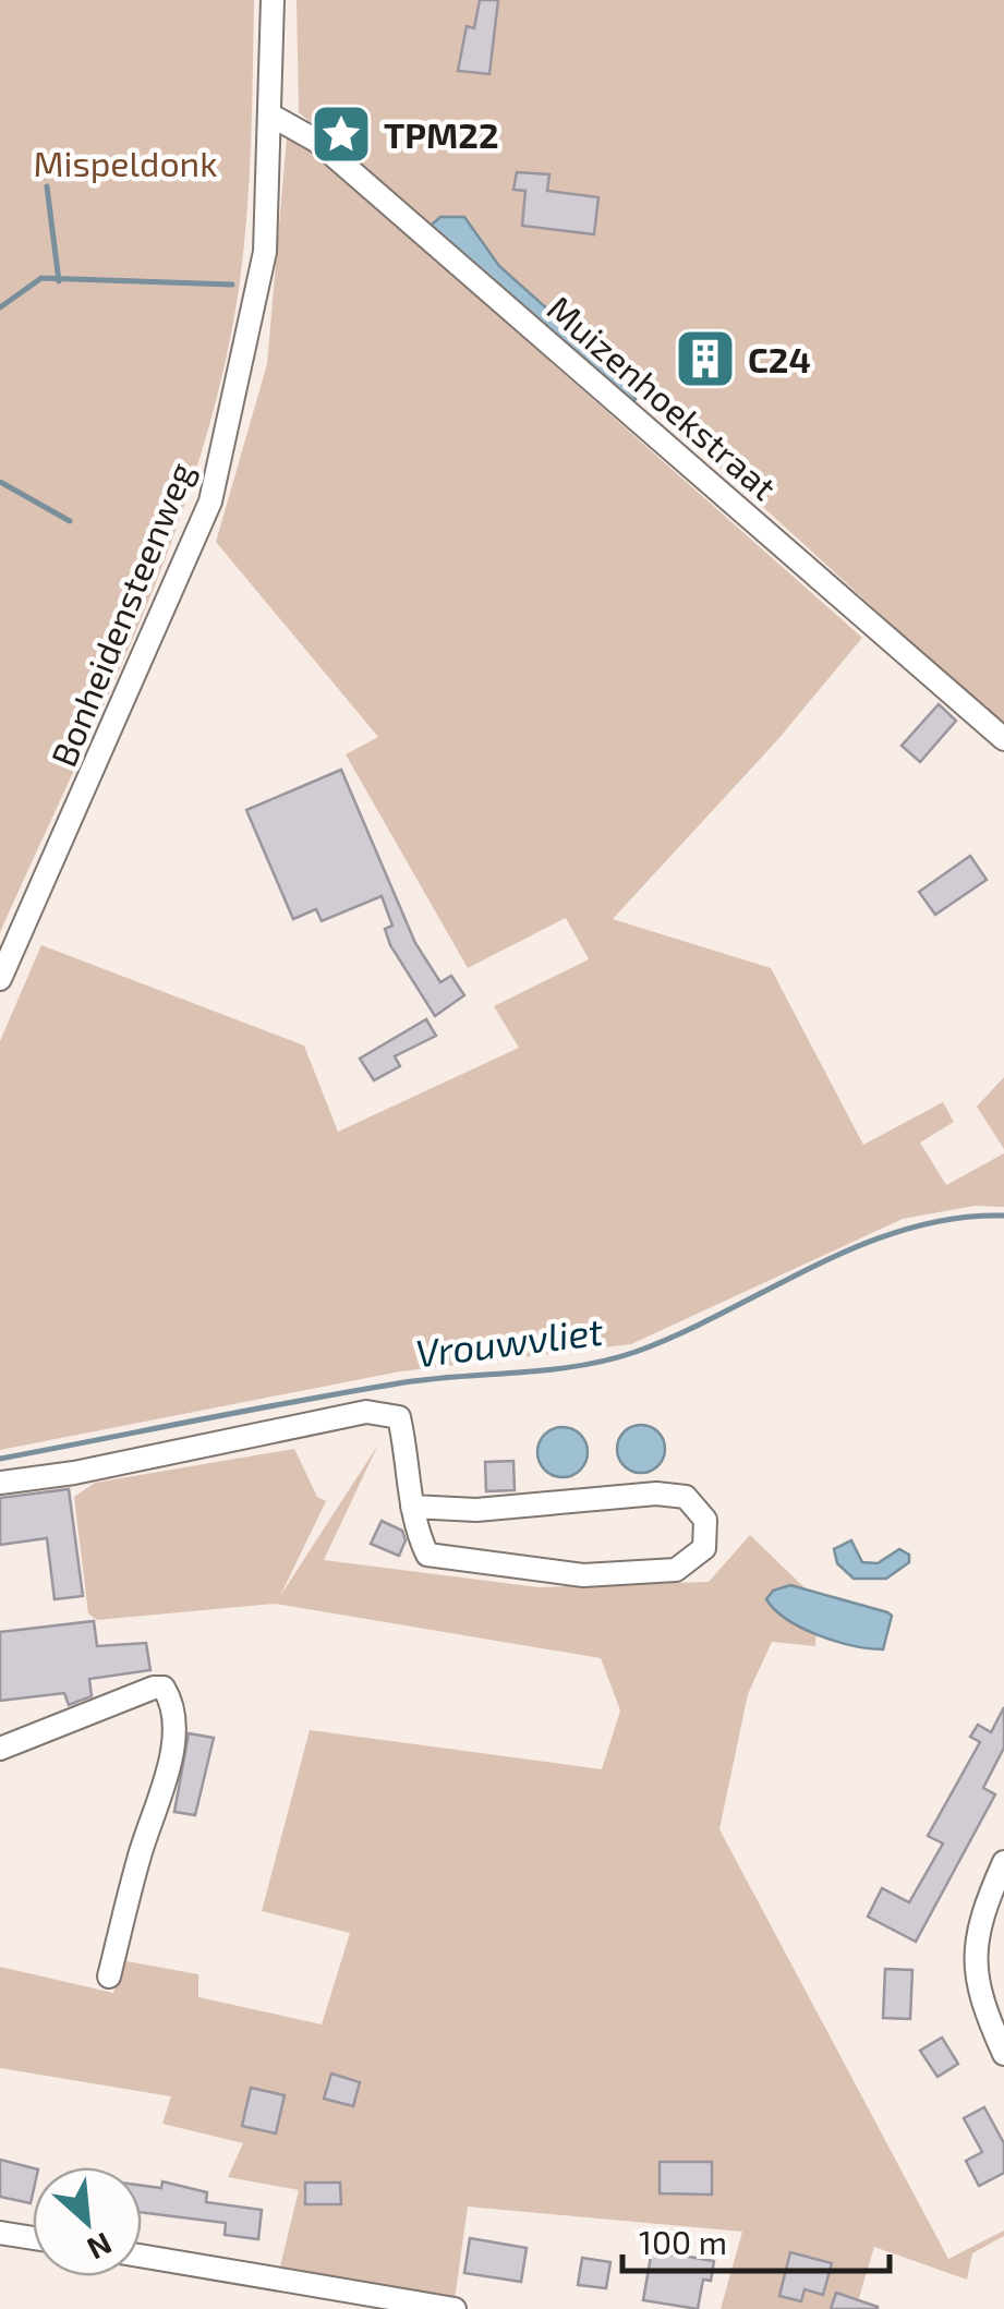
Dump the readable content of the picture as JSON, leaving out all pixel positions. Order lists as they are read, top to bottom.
{
  "streets": {
    "street": ["Muizenhoekstraat", "Bonheidensteenweg"]
  },
  "crossings": [
    ["Muizenhoekstraat", "Bonheidensteenweg"]
  ],
  "water": ["Vrouwvliet"],
  "parks": ["Mispeldonk"],
  "places": {
    "place": ["TPM22"],
    "building": ["C24"]
  },
  "scale_bar": "100 m",
  "north": "bottom right"
}
